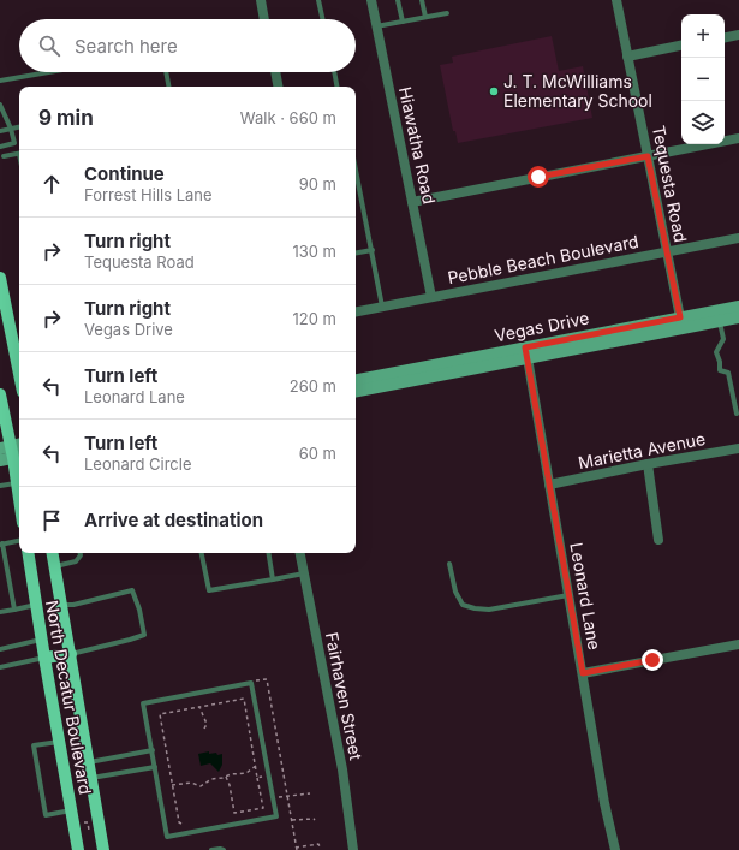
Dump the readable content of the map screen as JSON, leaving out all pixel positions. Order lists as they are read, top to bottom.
{
  "streets": {
    "main road": ["Vegas Drive", "North Decatur Boulevard"],
    "street": [
      "Hiawatha Road",
      "Tequesta Road",
      "Pebble Beach Boulevard",
      "Marietta Avenue",
      "Leonard Lane",
      "Fairhaven Street"
    ]
  },
  "crossings": [
    ["Hiawatha Road", "Pebble Beach Boulevard"],
    ["Tequesta Road", "Pebble Beach Boulevard"],
    ["Tequesta Road", "Vegas Drive"],
    ["Vegas Drive", "Leonard Lane"],
    ["Marietta Avenue", "Leonard Lane"]
  ],
  "places": ["J. T. McWilliams Elementary School"],
  "page": {
    "map_buttons": ["+", "−"],
    "search": "Search here",
    "heading": ["9 min", "Walk · 660 m"],
    "list": [
      ["Continue", "Forrest Hills Lane", "90 m"],
      ["Turn right", "Tequesta Road", "130 m"],
      ["Turn right", "Vegas Drive", "120 m"],
      ["Turn left", "Leonard Lane", "260 m"],
      ["Turn left", "Leonard Circle", "60 m"],
      "Arrive at destination"
    ]
  }
}
